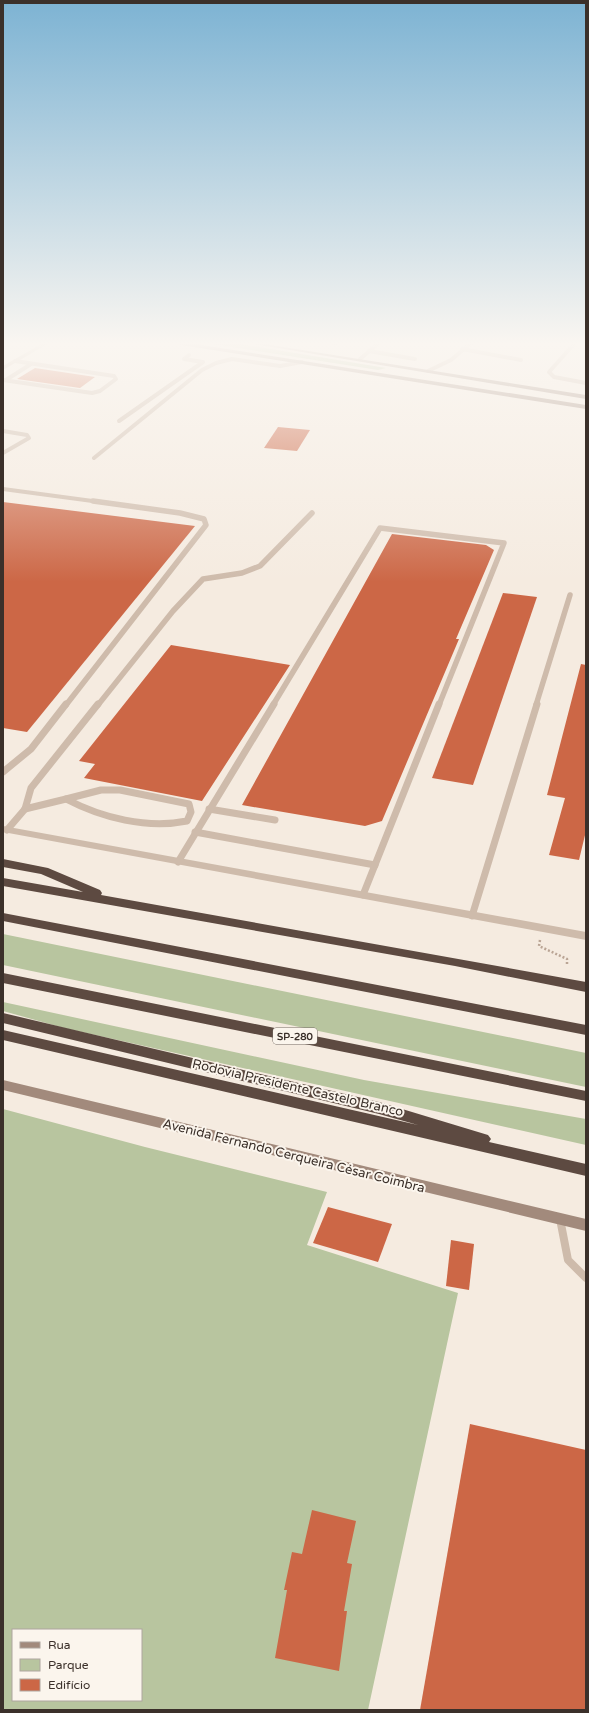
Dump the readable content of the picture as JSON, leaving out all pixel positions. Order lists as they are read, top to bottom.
{
  "streets": {
    "highway": ["SP-280", "Rodovia Presidente Castelo Branco"],
    "main road": ["Avenida Fernando Cerqueira César Coimbra"]
  },
  "legend": ["Rua", "Parque", "Edifício"]
}
